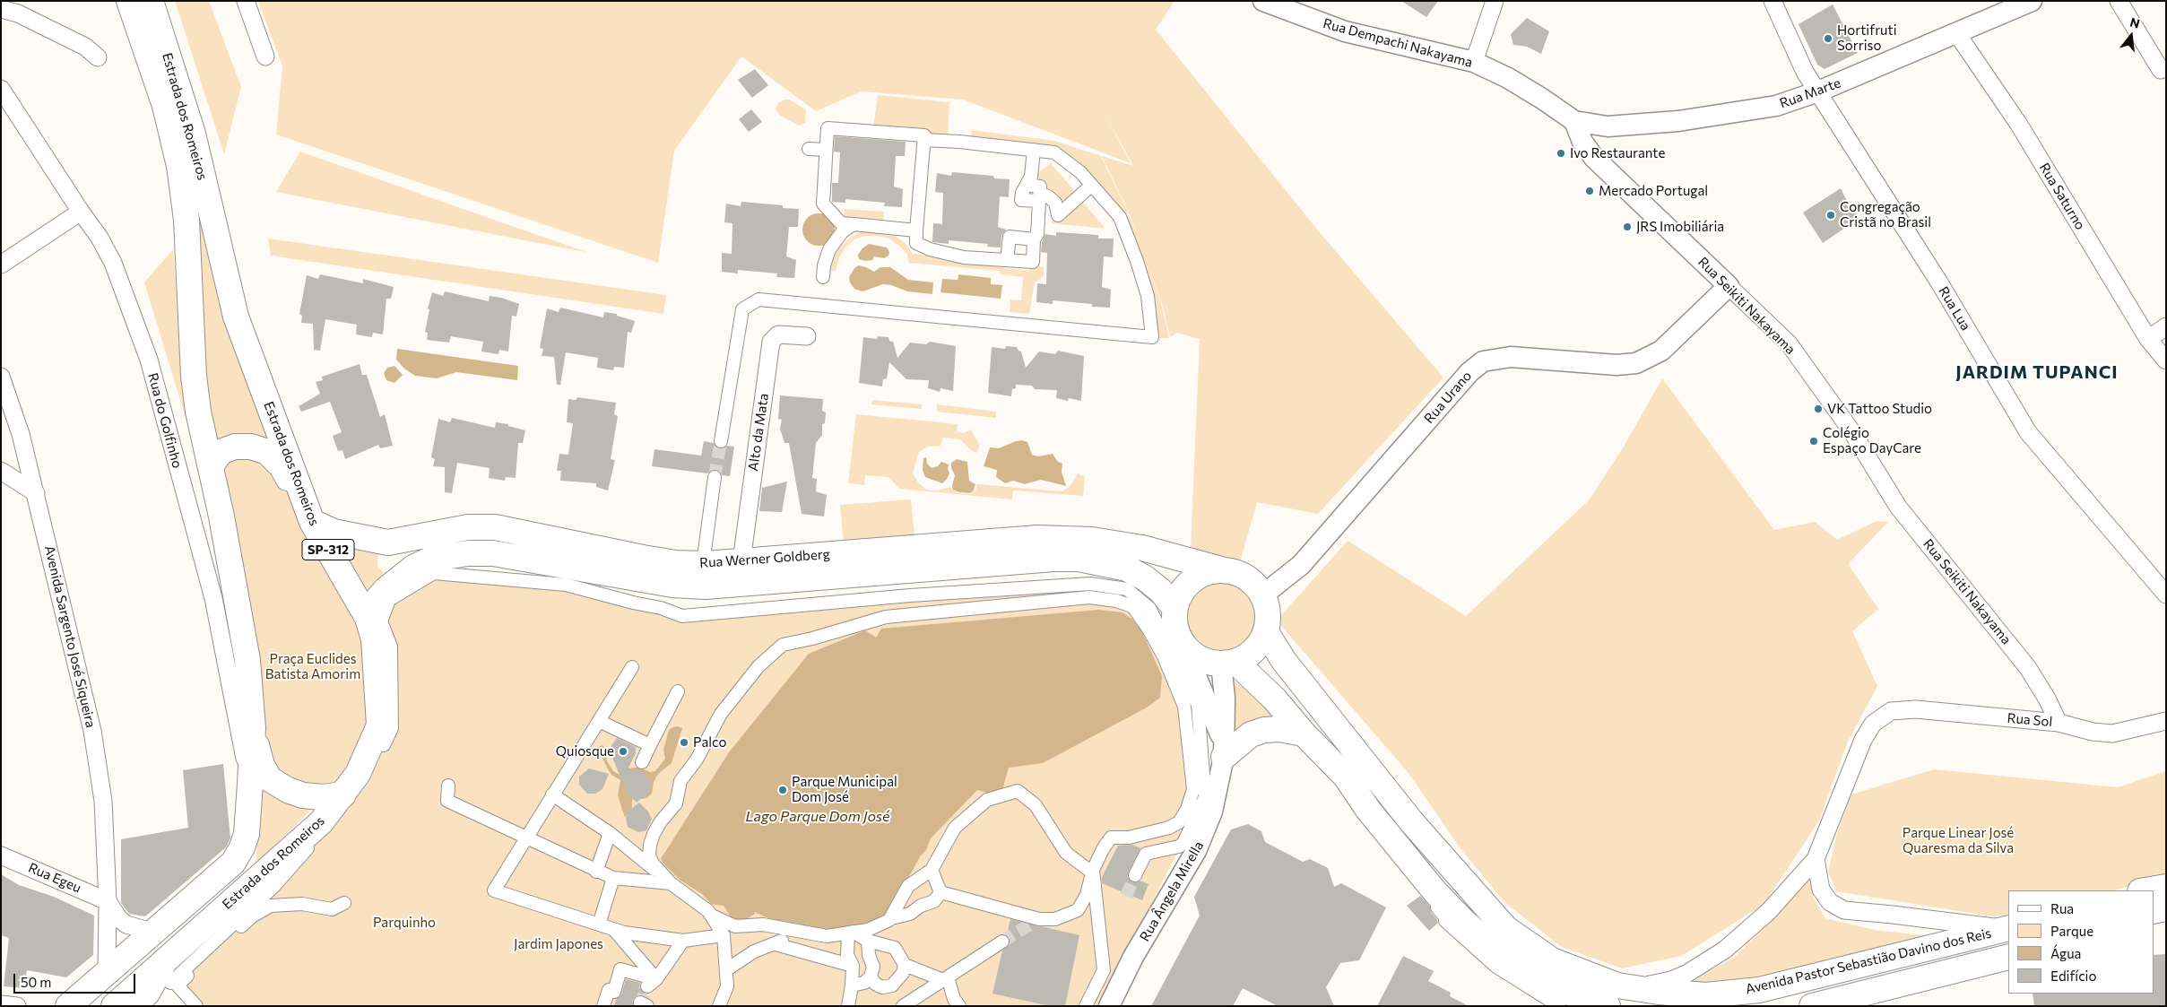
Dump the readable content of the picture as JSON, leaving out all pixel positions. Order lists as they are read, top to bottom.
{
  "streets": {
    "main road": [
      "Estrada dos Romeiros",
      "SP-312",
      "Rua Werner Goldberg",
      "Avenida Pastor Sebastião Davino dos Reis"
    ],
    "street": [
      "Rua Dempachi Nakayama",
      "Rua Marte",
      "Rua Saturno",
      "Rua Seikiti Nakayama",
      "Rua Lua",
      "Rua Urano",
      "Rua do Golfinho",
      "Alto da Mata",
      "Avenida Sargento José Siqueira",
      "Rua Sol",
      "Rua Egeu",
      "Rua Ângela Mirella"
    ]
  },
  "crossings": [
    ["Rua Dempachi Nakayama", "Rua Marte"],
    ["Rua Dempachi Nakayama", "Rua Seikiti Nakayama"],
    ["Rua Marte", "Rua Saturno"],
    ["Rua Marte", "Rua Seikiti Nakayama"],
    ["Rua Marte", "Rua Lua"],
    ["Estrada dos Romeiros", "Rua do Golfinho"],
    ["Estrada dos Romeiros", "Rua Werner Goldberg"],
    ["Estrada dos Romeiros", "Avenida Sargento José Siqueira"],
    ["Rua Seikiti Nakayama", "Rua Urano"],
    ["Rua Seikiti Nakayama", "Rua Sol"],
    ["Rua Urano", "Rua Werner Goldberg"],
    ["Rua Urano", "Rua Ângela Mirella"],
    ["Rua Urano", "Avenida Pastor Sebastião Davino dos Reis"],
    ["Alto da Mata", "Rua Werner Goldberg"],
    ["Rua Werner Goldberg", "Rua Ângela Mirella"],
    ["Rua Werner Goldberg", "Avenida Pastor Sebastião Davino dos Reis"],
    ["Avenida Sargento José Siqueira", "Rua Egeu"],
    ["Rua Ângela Mirella", "Avenida Pastor Sebastião Davino dos Reis"]
  ],
  "districts": ["JARDIM TUPANCI"],
  "water": ["Lago Parque Dom José"],
  "parks": [
    "Praça Euclides Batista Amorim",
    "Parque Linear José Quaresma da Silva",
    "Parquinho",
    "Jardim Japones"
  ],
  "places": [
    "Hortifruti Sorriso",
    "Ivo Restaurante",
    "Mercado Portugal",
    "Congregação Cristã no Brasil",
    "JRS Imobiliária",
    "VK Tattoo Studio",
    "Colégio Espaço DayCare",
    "Palco",
    "Quiosque",
    "Parque Municipal Dom José"
  ],
  "legend": [
    "Rua",
    "Parque",
    "Água",
    "Edifício"
  ],
  "scale_bar": "50 m",
  "north": "top"
}
